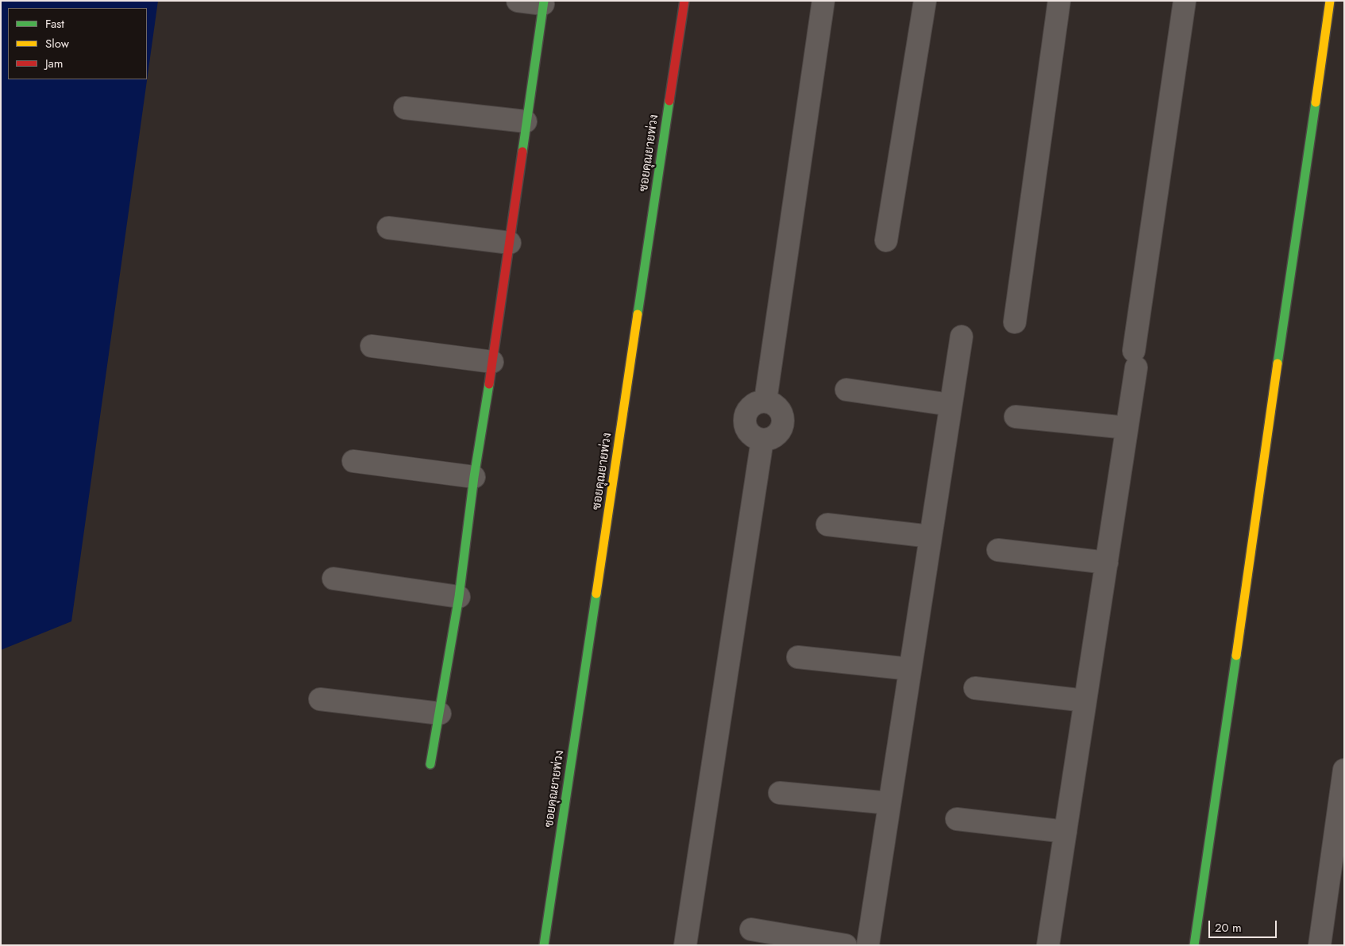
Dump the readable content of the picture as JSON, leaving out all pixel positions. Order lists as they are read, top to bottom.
{
  "streets": {
    "street": ["ซอยคุณยายพ่วง"]
  },
  "legend": ["Fast", "Slow", "Jam"],
  "scale_bar": "20 m"
}
